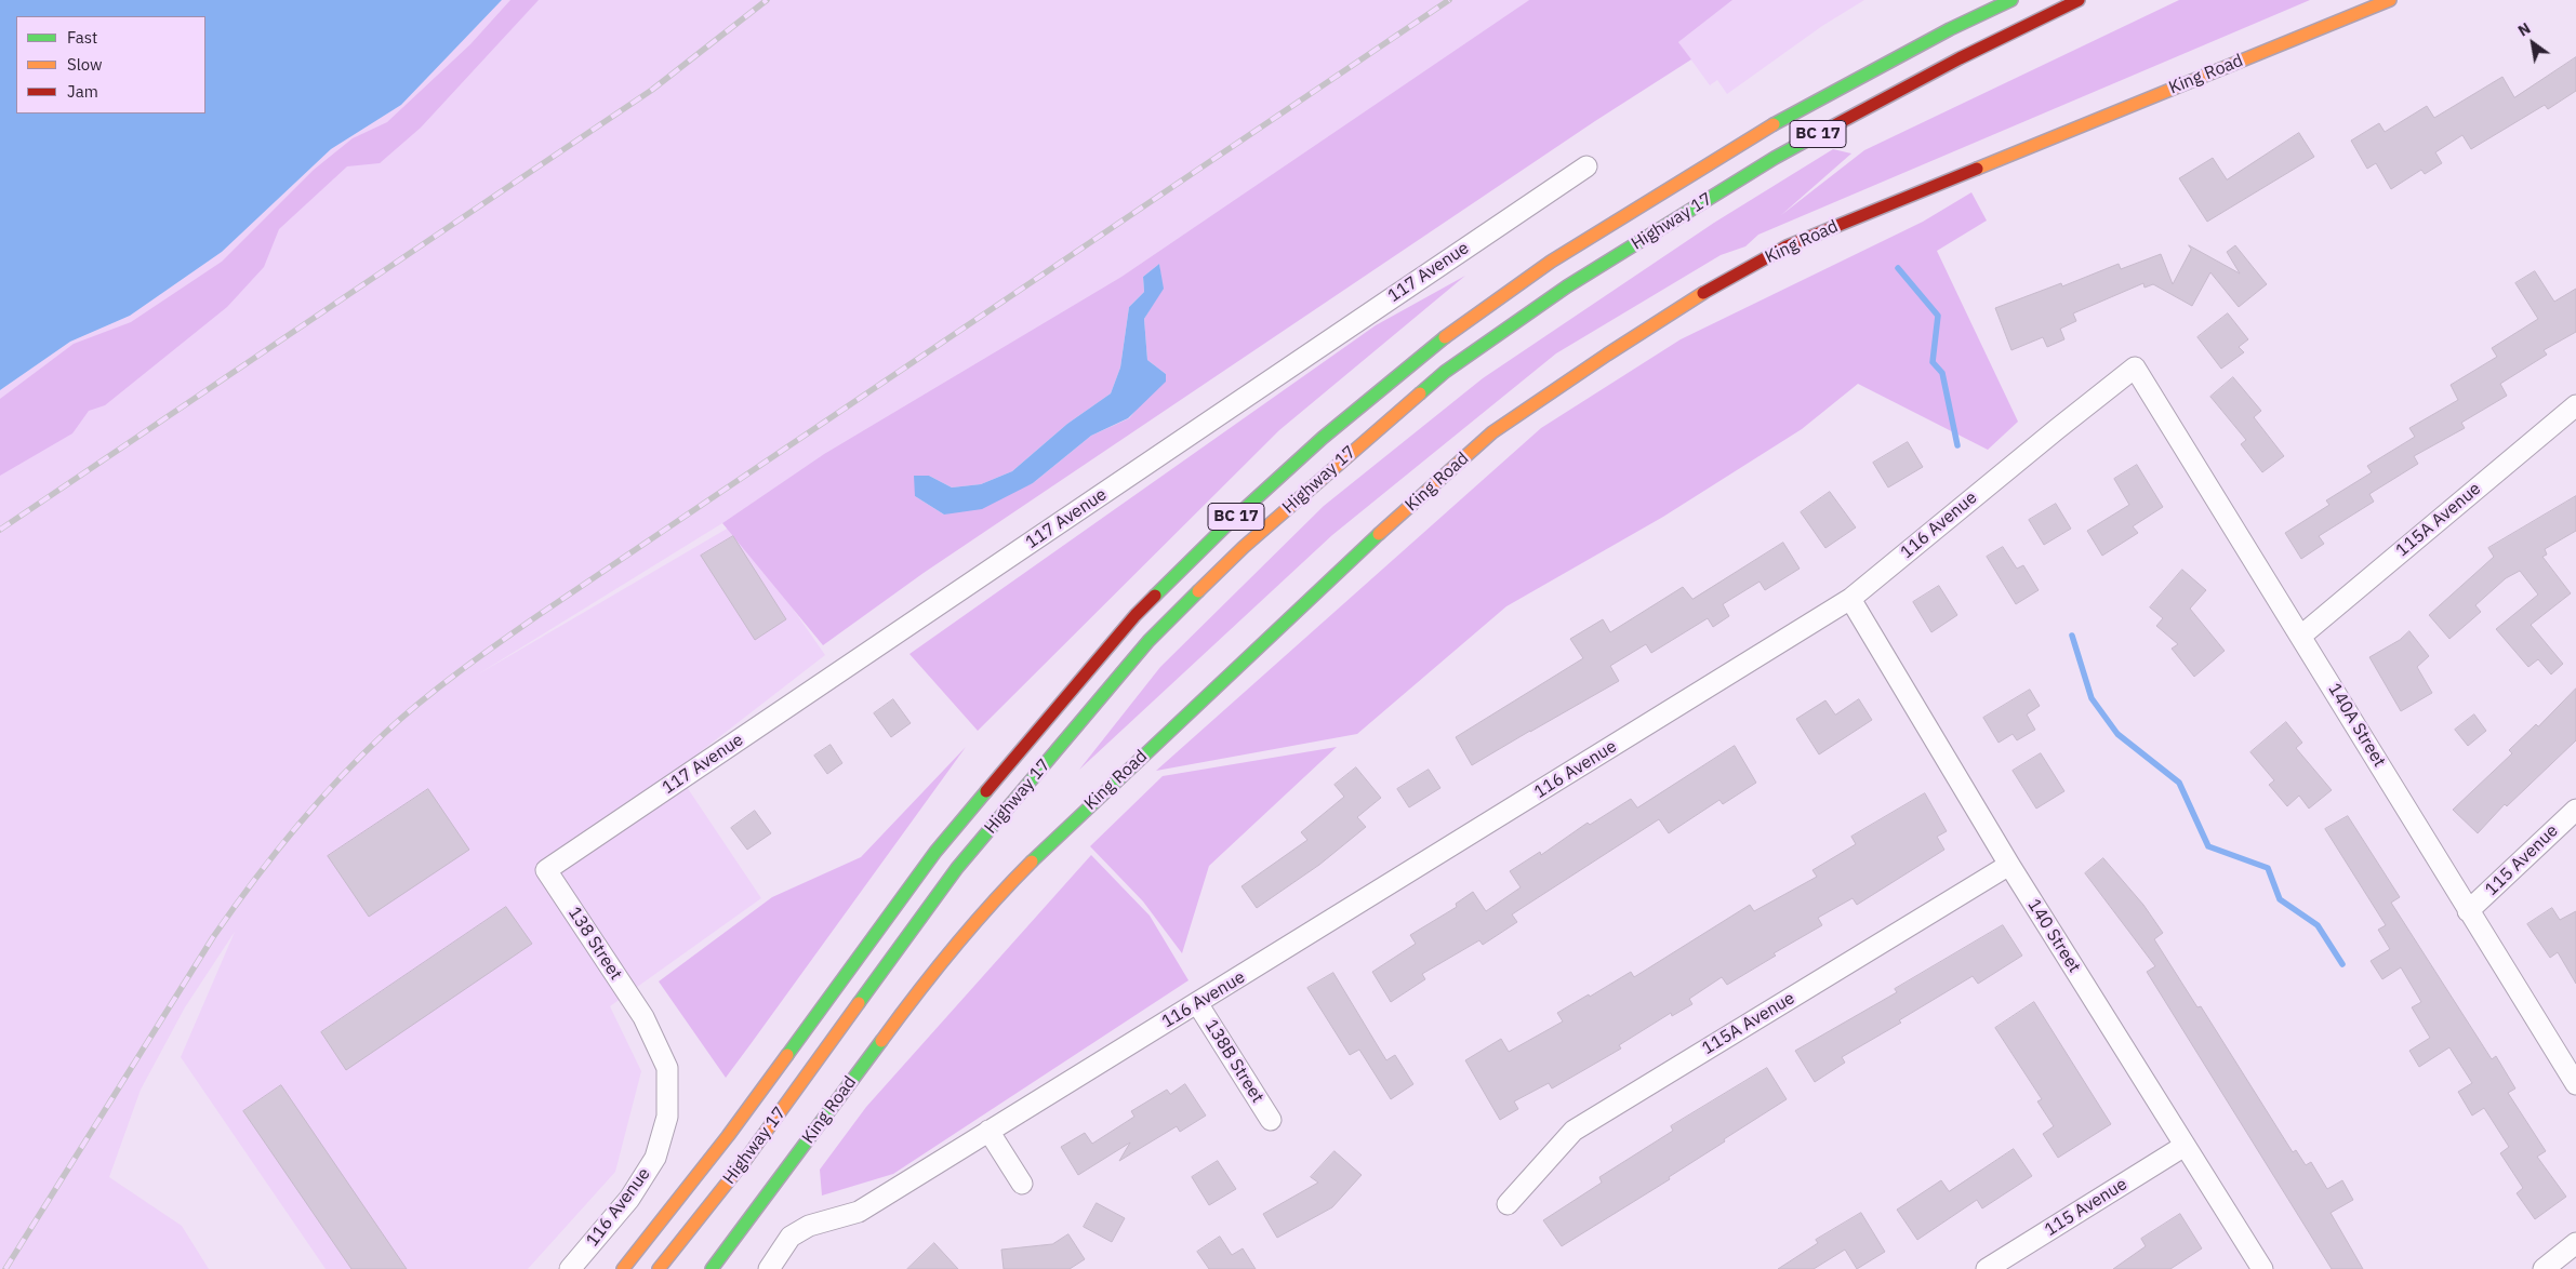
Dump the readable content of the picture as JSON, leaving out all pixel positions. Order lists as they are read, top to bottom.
{
  "streets": {
    "main road": ["King Road", "BC 17", "Highway 17"],
    "street": [
      "117 Avenue",
      "115A Avenue",
      "116 Avenue",
      "140A Street",
      "115 Avenue",
      "140 Street",
      "138 Street",
      "138B Street"
    ]
  },
  "crossings": [
    ["117 Avenue", "138 Street"],
    ["115A Avenue", "140A Street"],
    ["115A Avenue", "140 Street"],
    ["116 Avenue", "140A Street"],
    ["116 Avenue", "140 Street"],
    ["116 Avenue", "138 Street"],
    ["116 Avenue", "138B Street"],
    ["140A Street", "115 Avenue"],
    ["115 Avenue", "140 Street"]
  ],
  "legend": ["Fast", "Slow", "Jam"],
  "north": "top left"
}
